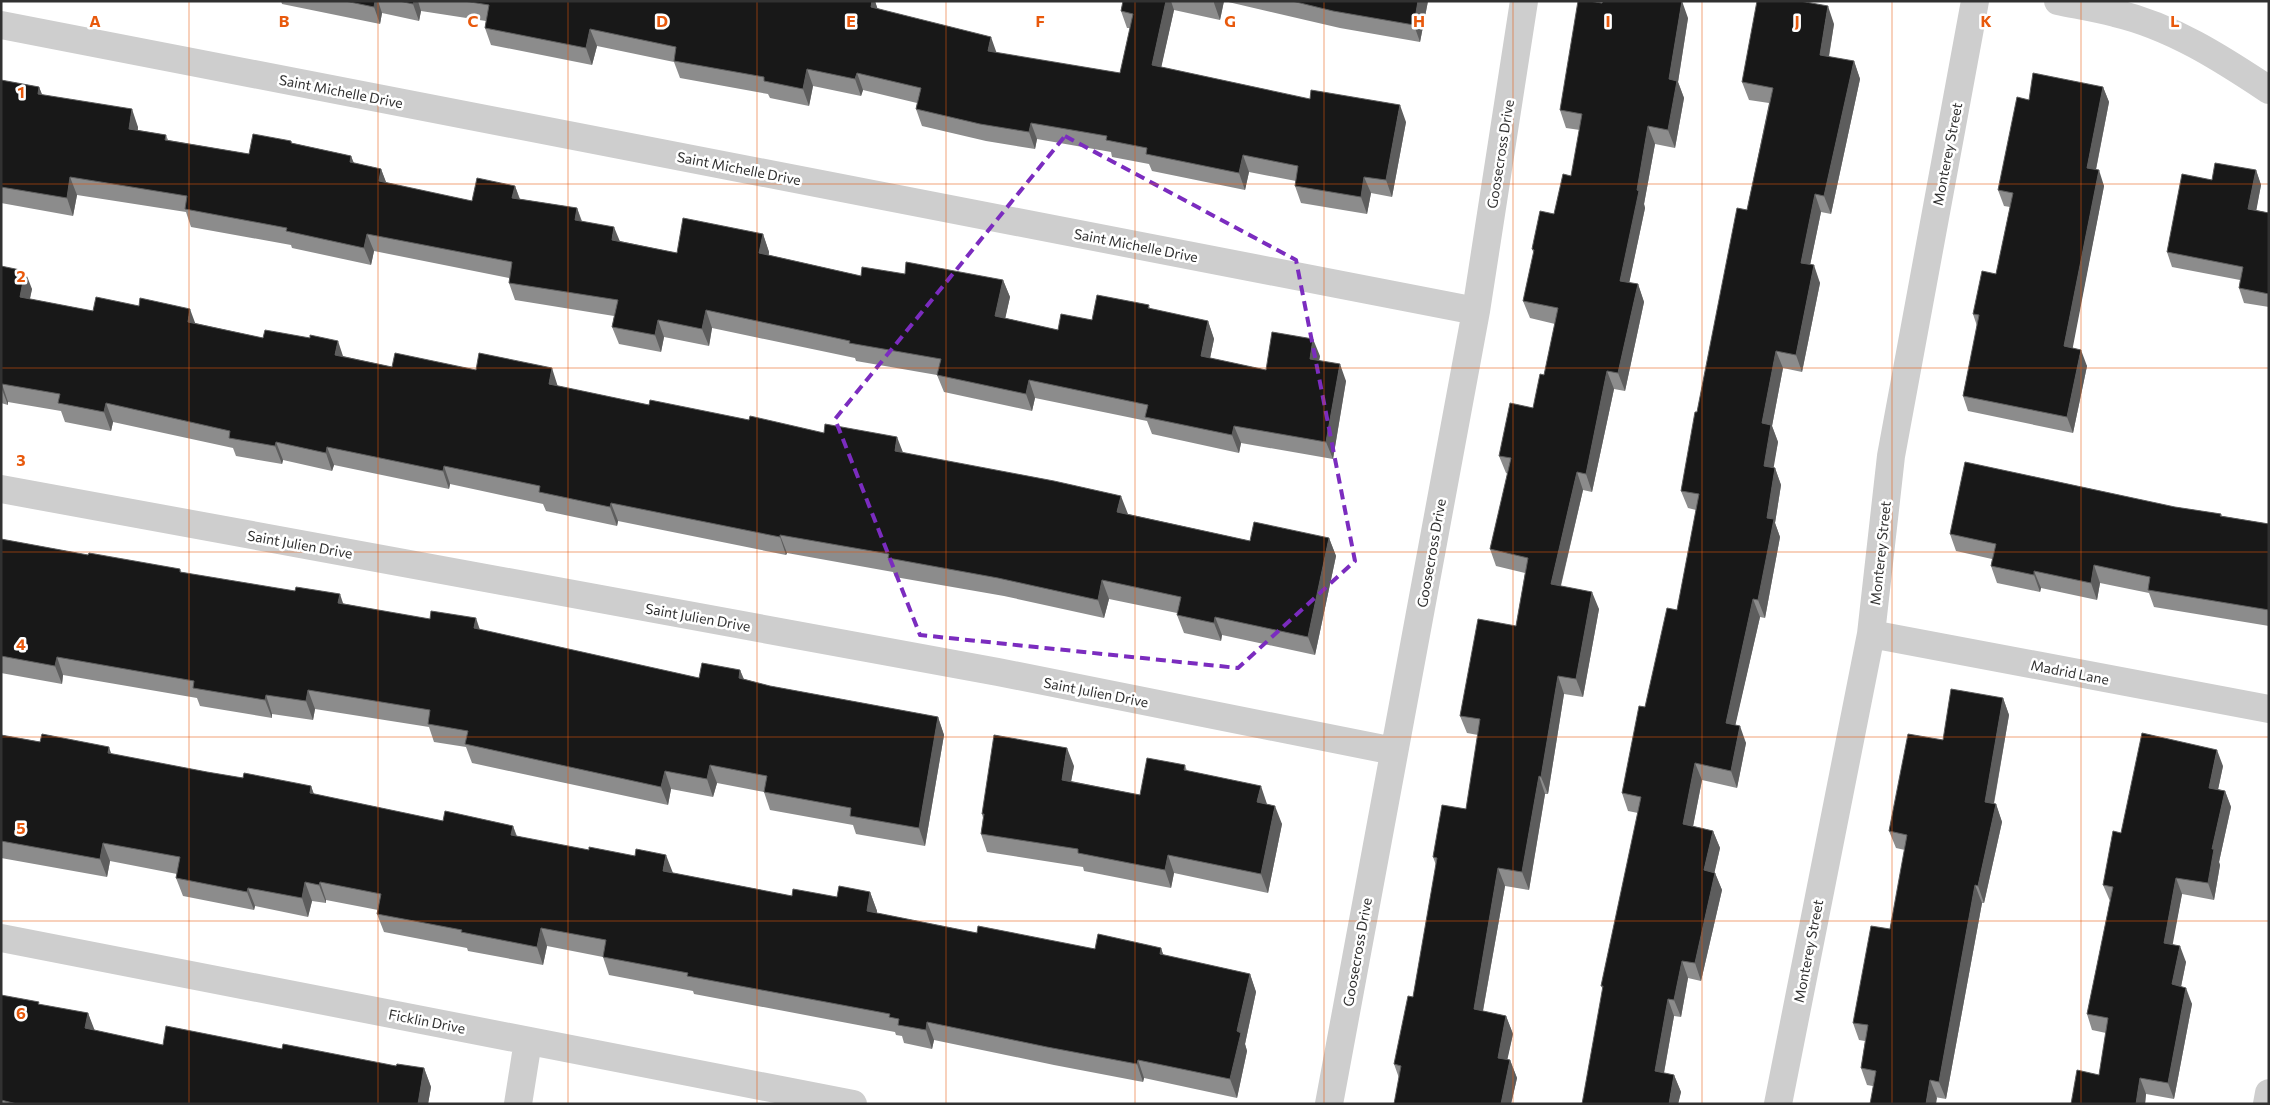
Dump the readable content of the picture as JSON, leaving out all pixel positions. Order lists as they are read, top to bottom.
{
  "streets": {
    "street": [
      "Saint Michelle Drive",
      "Goosecross Drive",
      "Monterey Street",
      "Saint Julien Drive",
      "Madrid Lane",
      "Ficklin Drive"
    ]
  },
  "crossings": [
    ["Saint Michelle Drive", "Goosecross Drive"],
    ["Goosecross Drive", "Saint Julien Drive"],
    ["Monterey Street", "Madrid Lane"]
  ],
  "grid": {
    "columns": [
      "A",
      "B",
      "C",
      "D",
      "E",
      "F",
      "G",
      "H",
      "I",
      "J",
      "K",
      "L"
    ],
    "rows": [
      "1",
      "2",
      "3",
      "4",
      "5",
      "6"
    ]
  }
}
